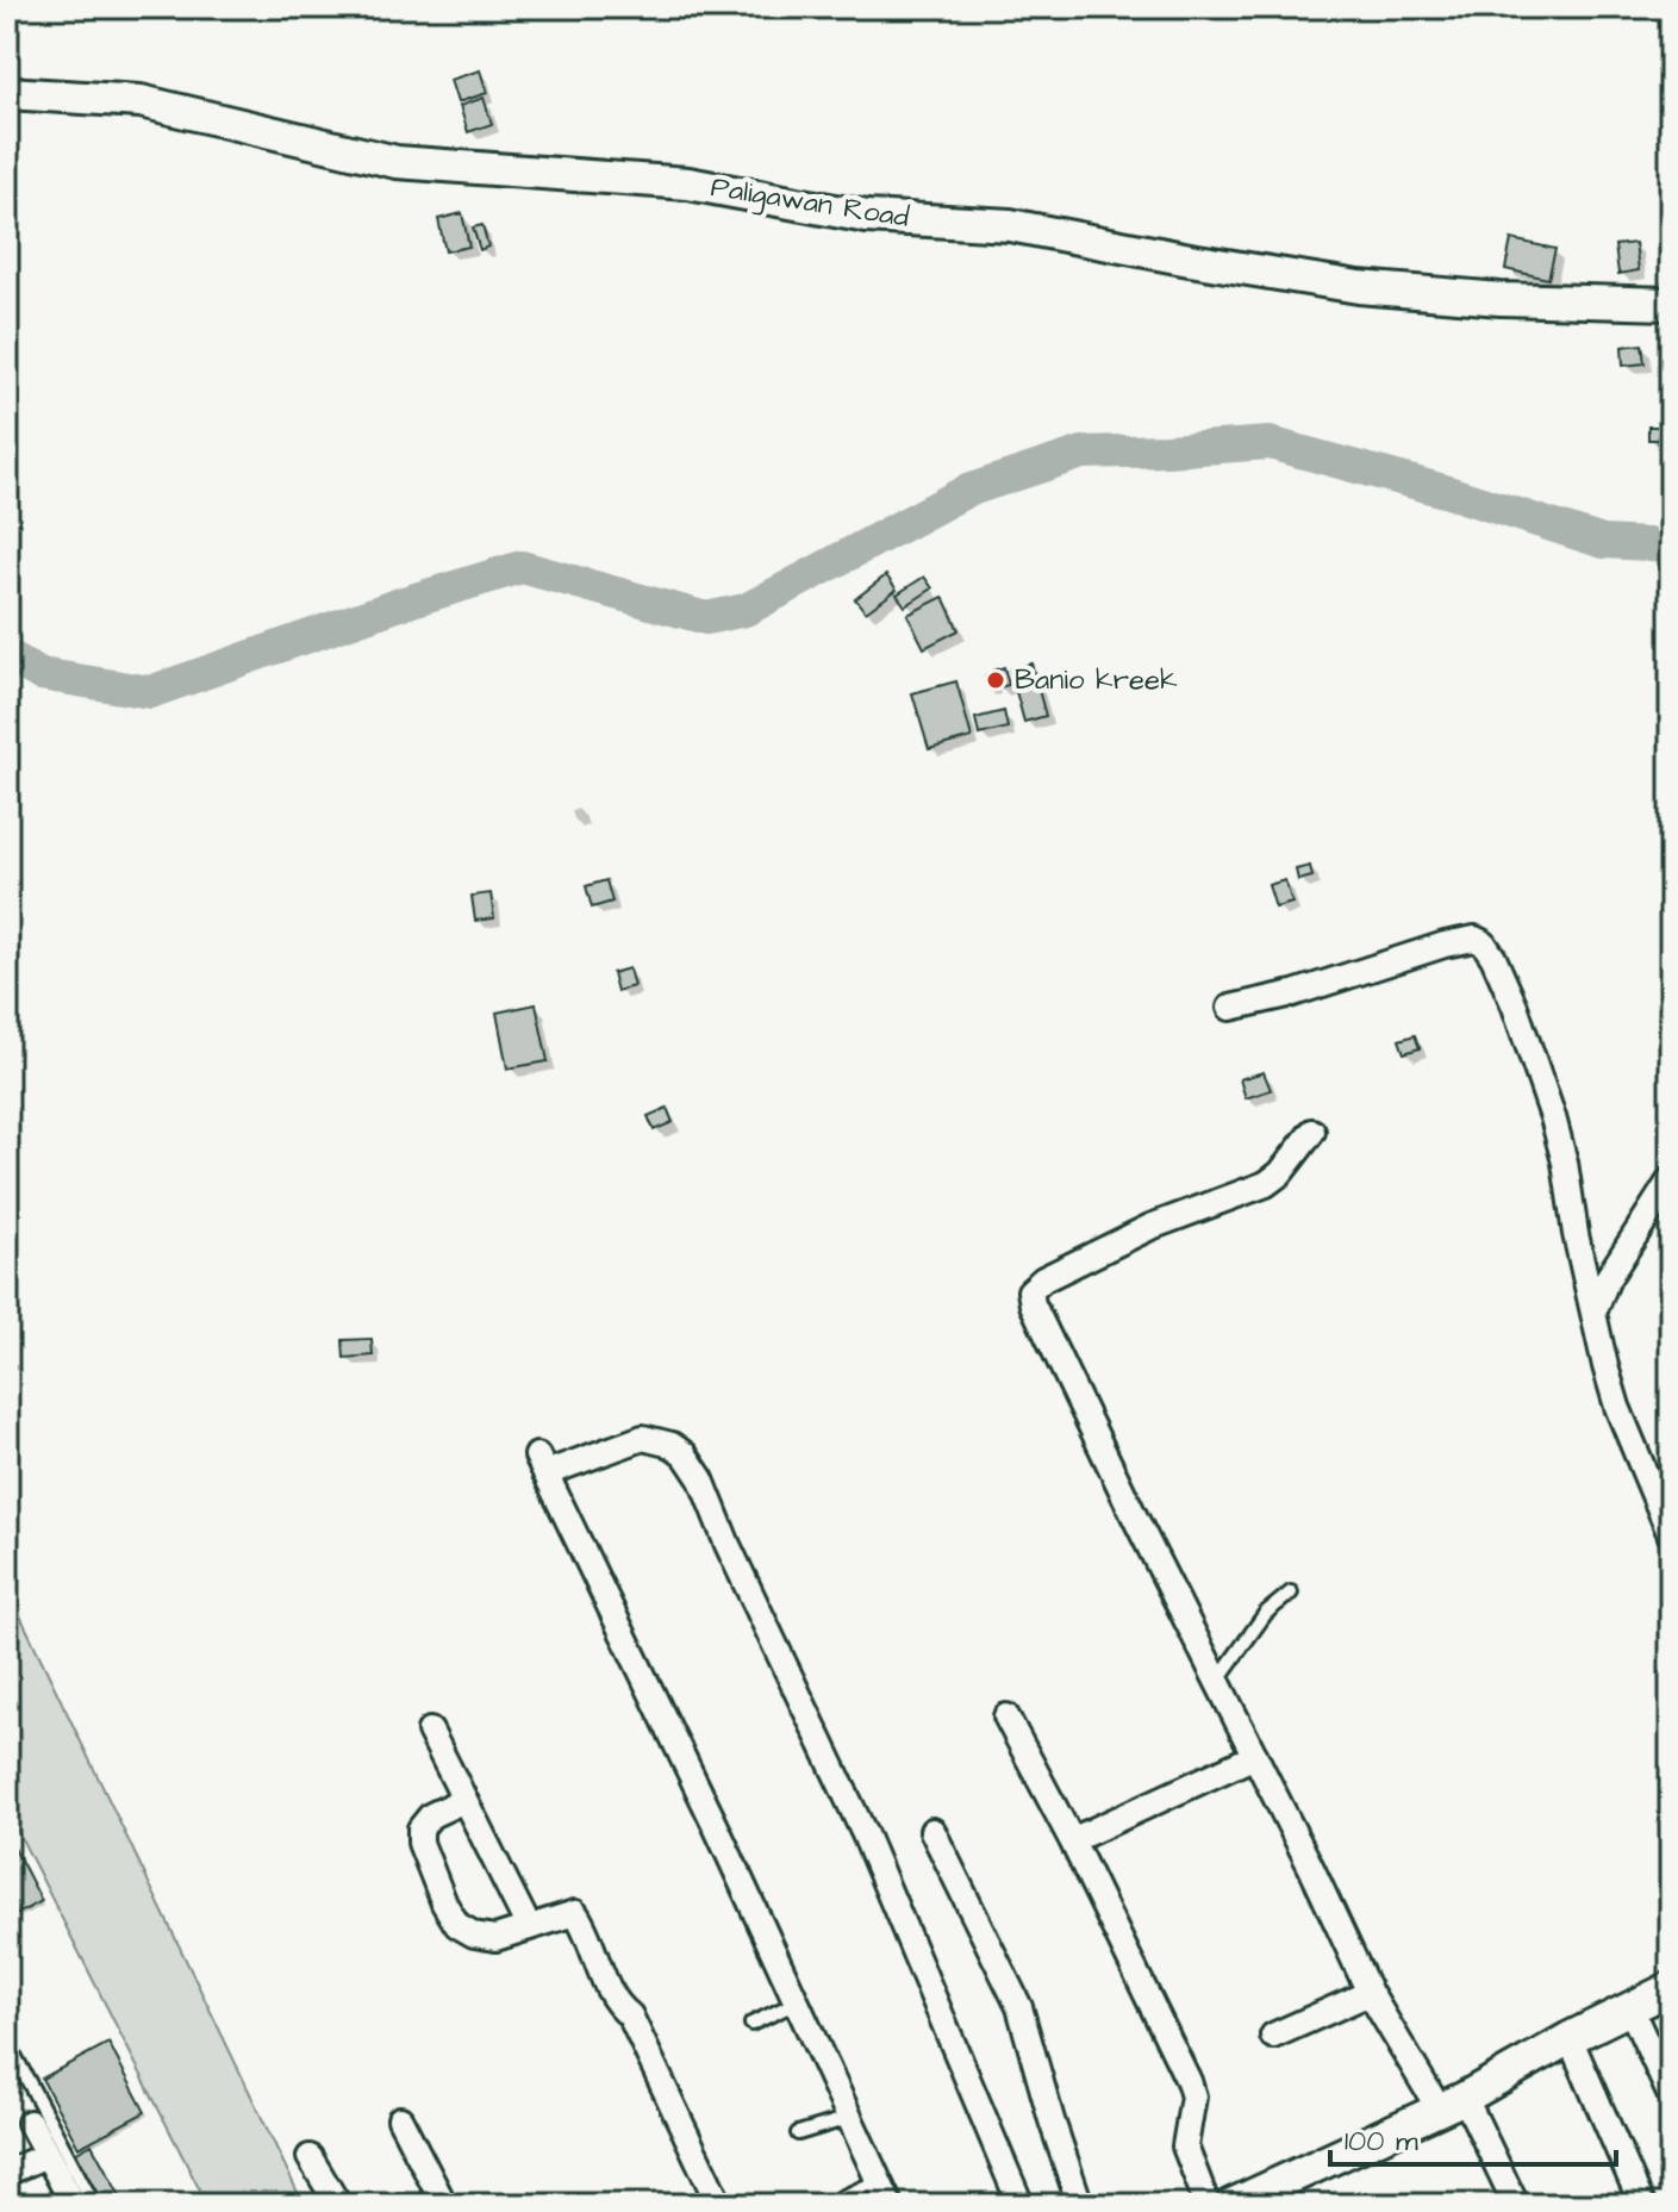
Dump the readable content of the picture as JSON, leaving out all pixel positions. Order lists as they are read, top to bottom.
{
  "streets": {
    "street": ["Paligawan Road"]
  },
  "places": ["Banio kreek"],
  "scale_bar": "100 m"
}
